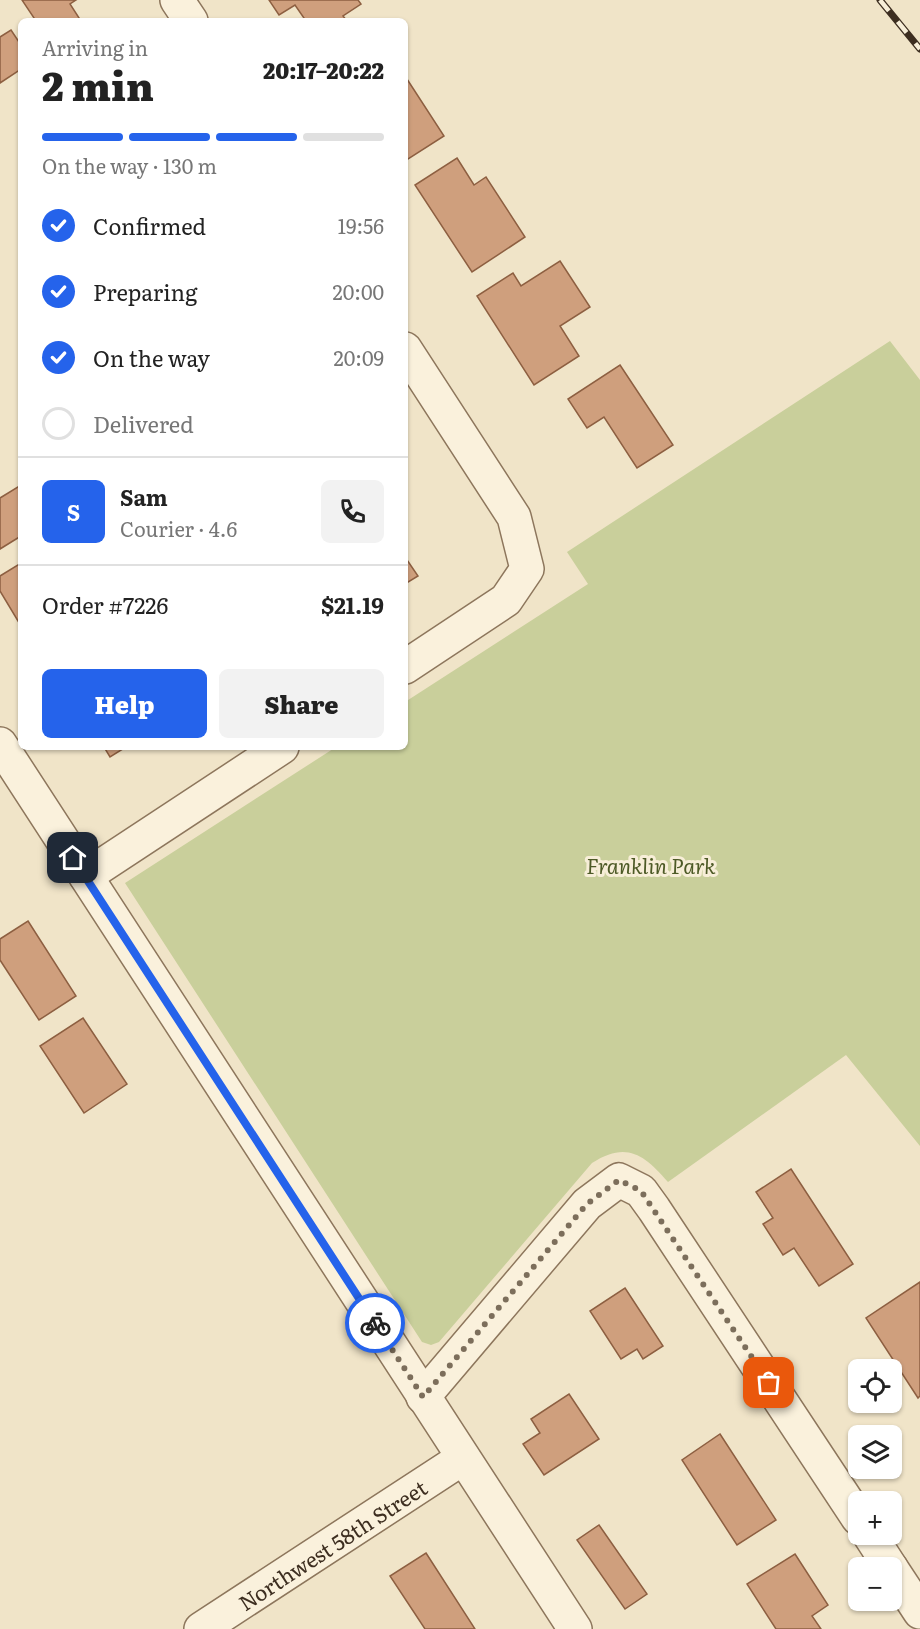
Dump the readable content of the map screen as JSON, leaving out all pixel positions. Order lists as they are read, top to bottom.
{
  "streets": {
    "street": ["Northwest 58th Street"]
  },
  "parks": ["Franklin Park"],
  "page": {
    "heading": ["2 min", "Arriving in", "20:17–20:22"],
    "panel": [
      "Sam",
      "Courier · 4.6",
      "Order #7226",
      "$21.19"
    ],
    "bar": "On the way · 130 m",
    "list": [
      ["Confirmed", "19:56"],
      ["Preparing", "20:00"],
      ["On the way", "20:09"],
      "Delivered"
    ],
    "round": "S",
    "buttons": ["Help", "Share"],
    "map_buttons": ["+", "−"]
  }
}
